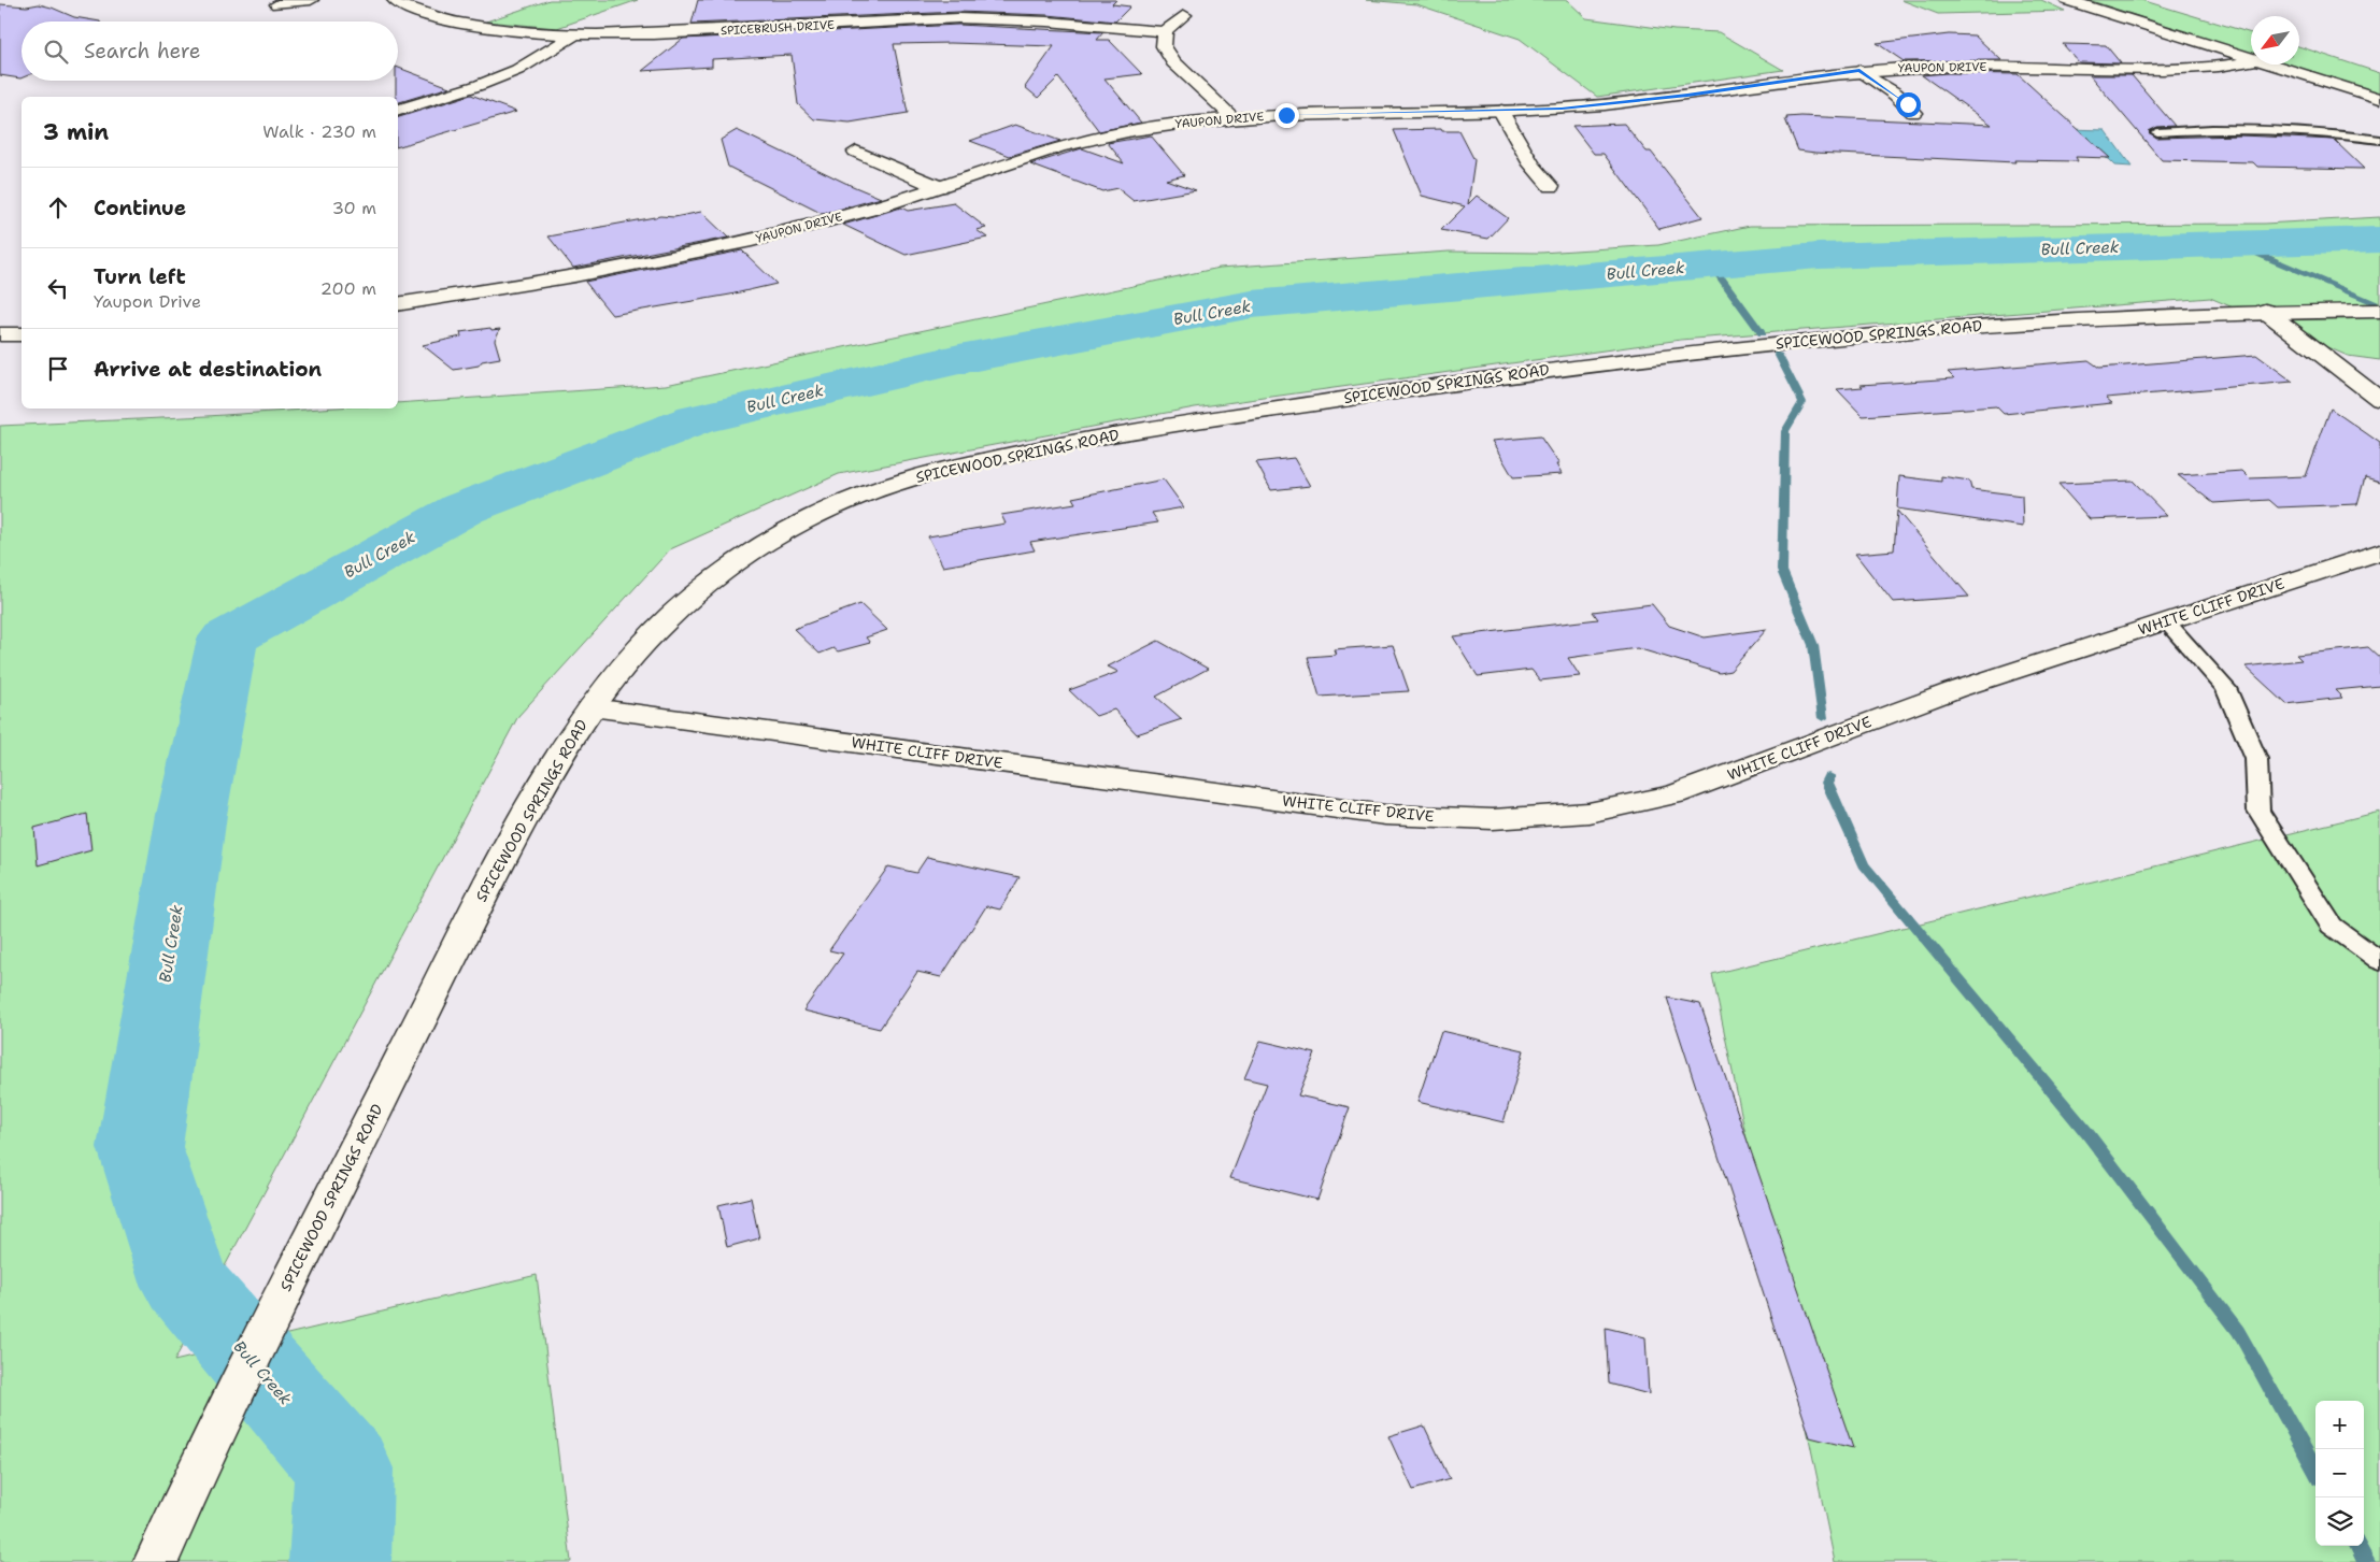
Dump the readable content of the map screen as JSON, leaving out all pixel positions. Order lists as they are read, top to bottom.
{
  "streets": {
    "street": [
      "SPICEBRUSH DRIVE",
      "YAUPON DRIVE",
      "SPICEWOOD SPRINGS ROAD",
      "WHITE CLIFF DRIVE"
    ]
  },
  "crossings": [
    ["SPICEWOOD SPRINGS ROAD", "WHITE CLIFF DRIVE"]
  ],
  "water": ["Bull Creek"],
  "north": "bottom left",
  "page": {
    "search": "Search here",
    "heading": ["3 min", "Walk · 230 m"],
    "list": [
      ["Continue", "30 m"],
      ["Turn left", "Yaupon Drive", "200 m"],
      "Arrive at destination"
    ],
    "map_buttons": ["+", "−"]
  }
}
